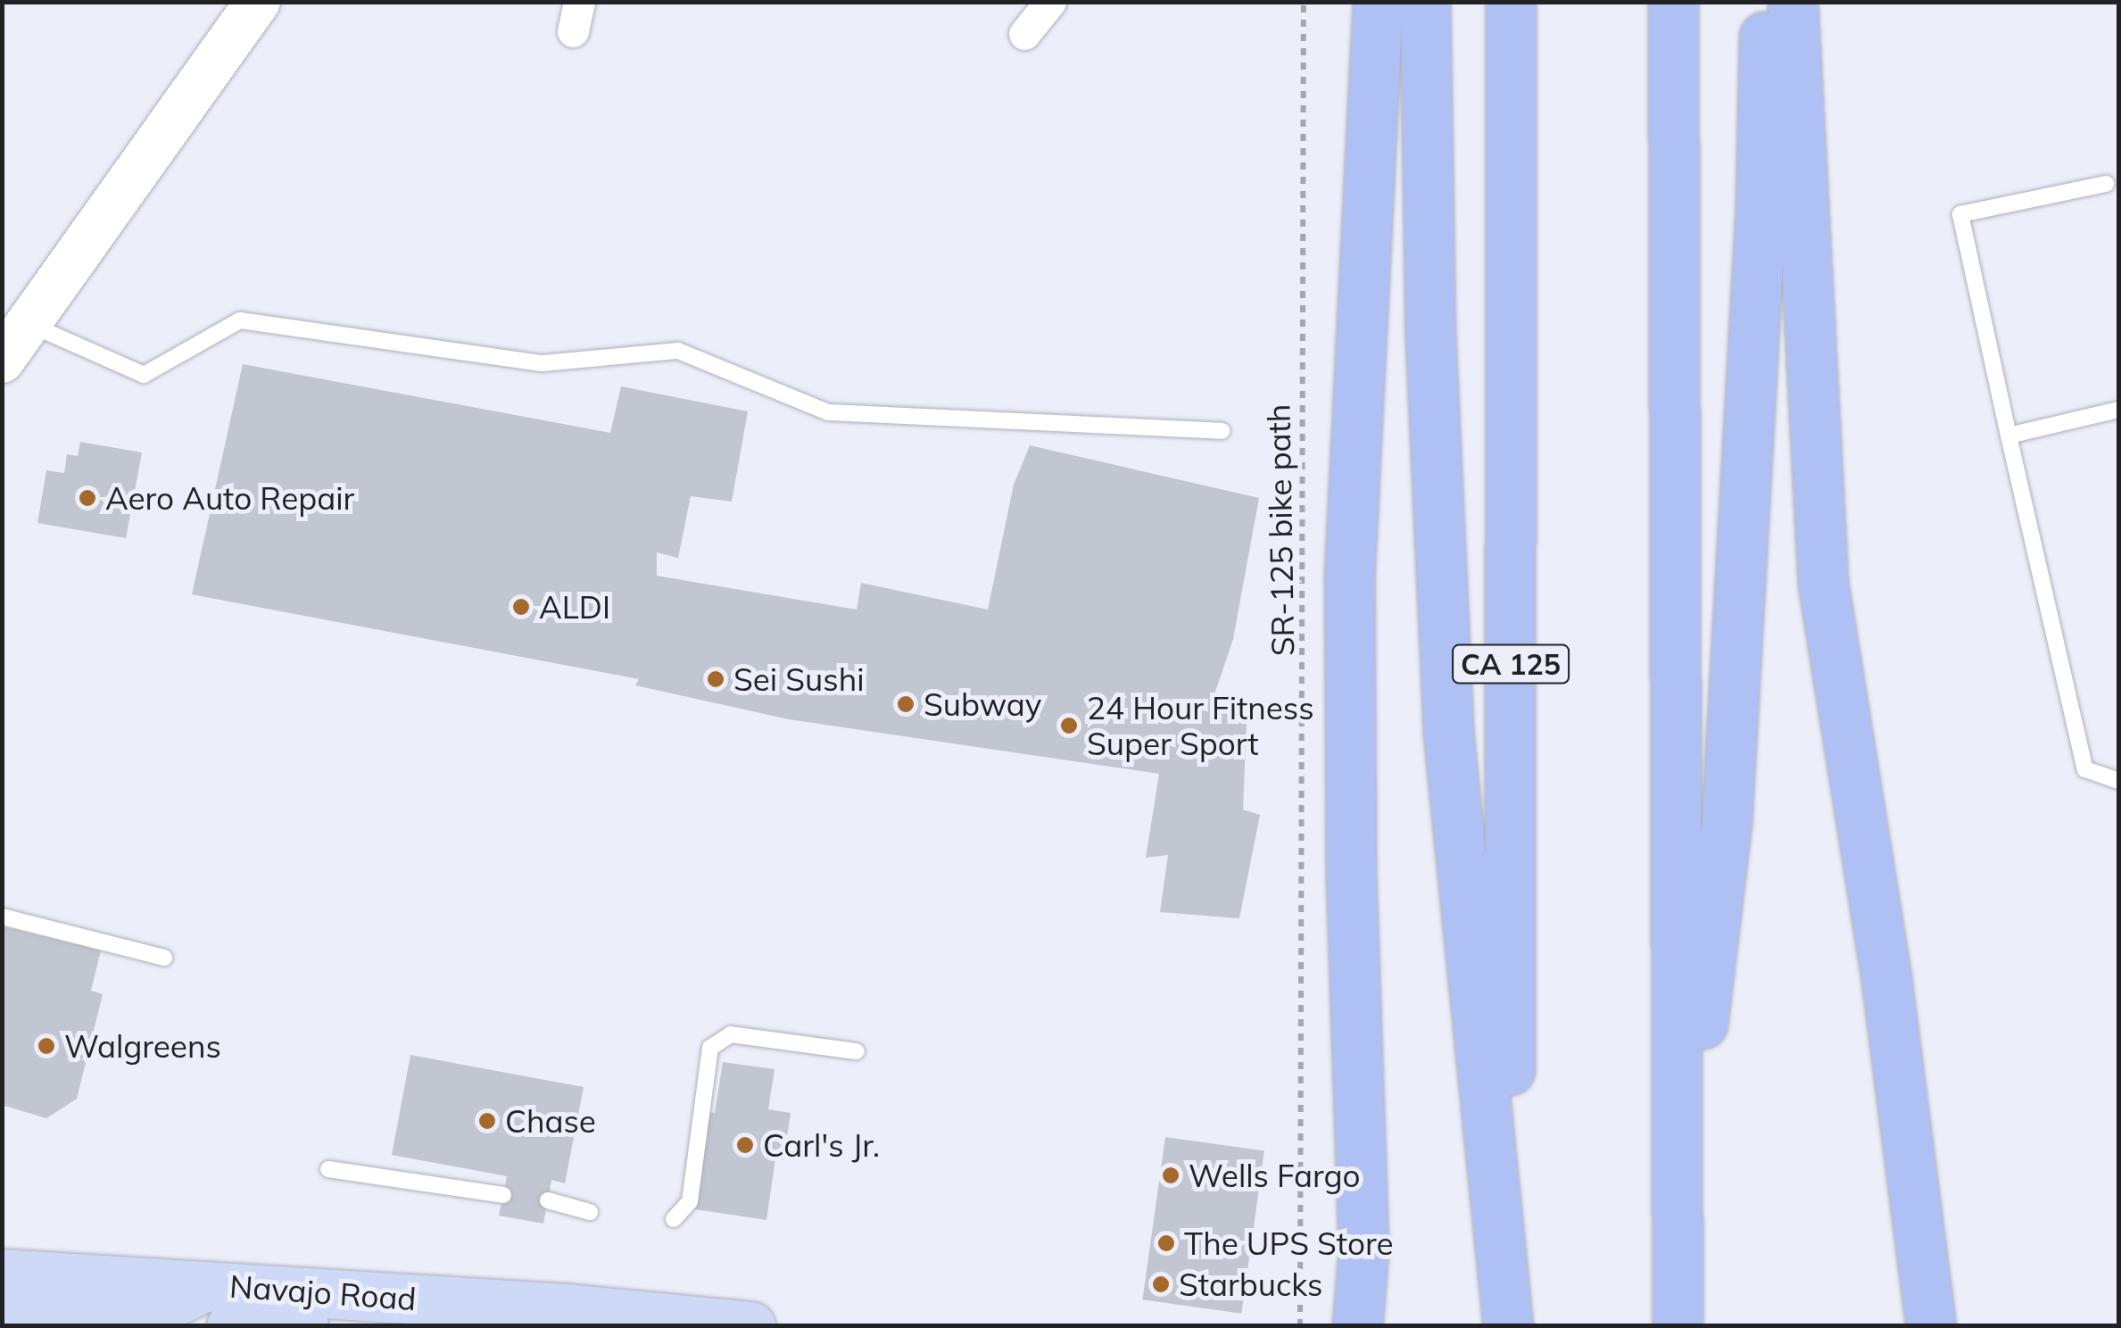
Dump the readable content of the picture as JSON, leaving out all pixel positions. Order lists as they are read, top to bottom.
{
  "streets": {
    "highway": ["CA 125"],
    "main road": ["Navajo Road"],
    "path": ["SR-125 bike path"]
  },
  "places": [
    "Aero Auto Repair",
    "ALDI",
    "Sei Sushi",
    "Subway",
    "24 Hour Fitness Super Sport",
    "Walgreens",
    "Chase",
    "Carl's Jr.",
    "Wells Fargo",
    "The UPS Store",
    "Starbucks"
  ]
}
